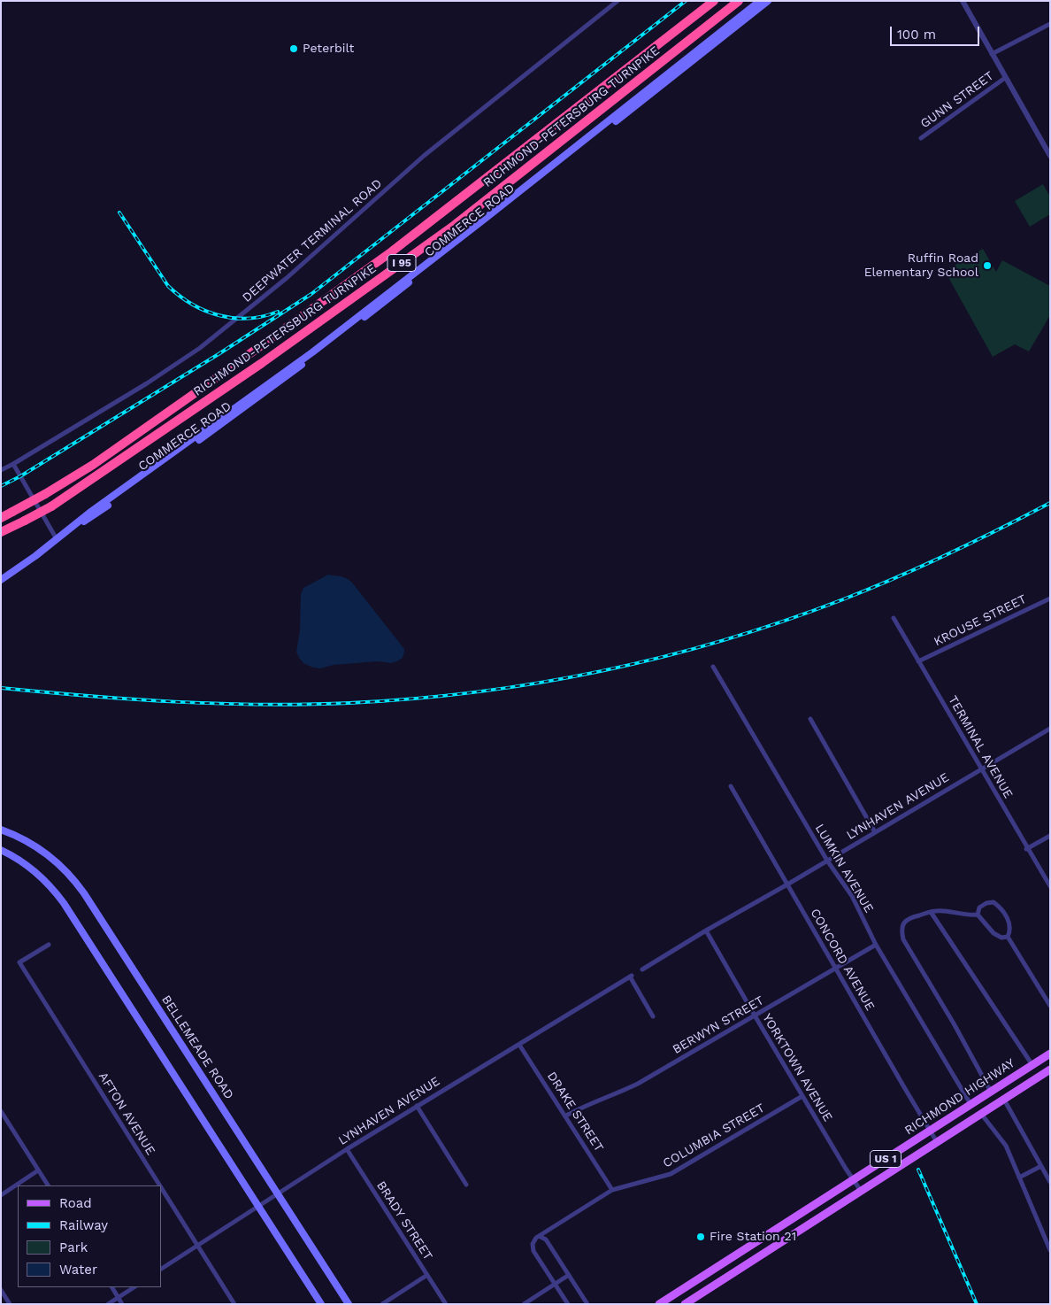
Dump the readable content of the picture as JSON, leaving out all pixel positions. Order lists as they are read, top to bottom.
{
  "streets": {
    "highway": ["RICHMOND-PETERSBURG TURNPIKE", "I 95"],
    "main road": [
      "COMMERCE ROAD",
      "BELLEMEADE ROAD",
      "RICHMOND HIGHWAY",
      "US 1"
    ],
    "street": [
      "GUNN STREET",
      "DEEPWATER TERMINAL ROAD",
      "KROUSE STREET",
      "TERMINAL AVENUE",
      "LYNHAVEN AVENUE",
      "LUMKIN AVENUE",
      "CONCORD AVENUE",
      "BERWYN STREET",
      "YORKTOWN AVENUE",
      "DRAKE STREET",
      "AFTON AVENUE",
      "COLUMBIA STREET",
      "BRADY STREET"
    ]
  },
  "crossings": [
    ["KROUSE STREET", "TERMINAL AVENUE"],
    ["TERMINAL AVENUE", "LYNHAVEN AVENUE"],
    ["LYNHAVEN AVENUE", "LUMKIN AVENUE"],
    ["LYNHAVEN AVENUE", "CONCORD AVENUE"],
    ["LYNHAVEN AVENUE", "BELLEMEADE ROAD"],
    ["LYNHAVEN AVENUE", "YORKTOWN AVENUE"],
    ["LYNHAVEN AVENUE", "DRAKE STREET"],
    ["LYNHAVEN AVENUE", "AFTON AVENUE"],
    ["LYNHAVEN AVENUE", "BRADY STREET"],
    ["LUMKIN AVENUE", "BERWYN STREET"],
    ["LUMKIN AVENUE", "RICHMOND HIGHWAY"],
    ["CONCORD AVENUE", "BERWYN STREET"],
    ["CONCORD AVENUE", "RICHMOND HIGHWAY"],
    ["BERWYN STREET", "YORKTOWN AVENUE"],
    ["BERWYN STREET", "DRAKE STREET"],
    ["YORKTOWN AVENUE", "RICHMOND HIGHWAY"],
    ["YORKTOWN AVENUE", "COLUMBIA STREET"],
    ["DRAKE STREET", "COLUMBIA STREET"]
  ],
  "places": ["Peterbilt", "Ruffin Road Elementary School", "Fire Station 21"],
  "legend": [
    "Road",
    "Railway",
    "Park",
    "Water"
  ],
  "scale_bar": "100 m"
}
